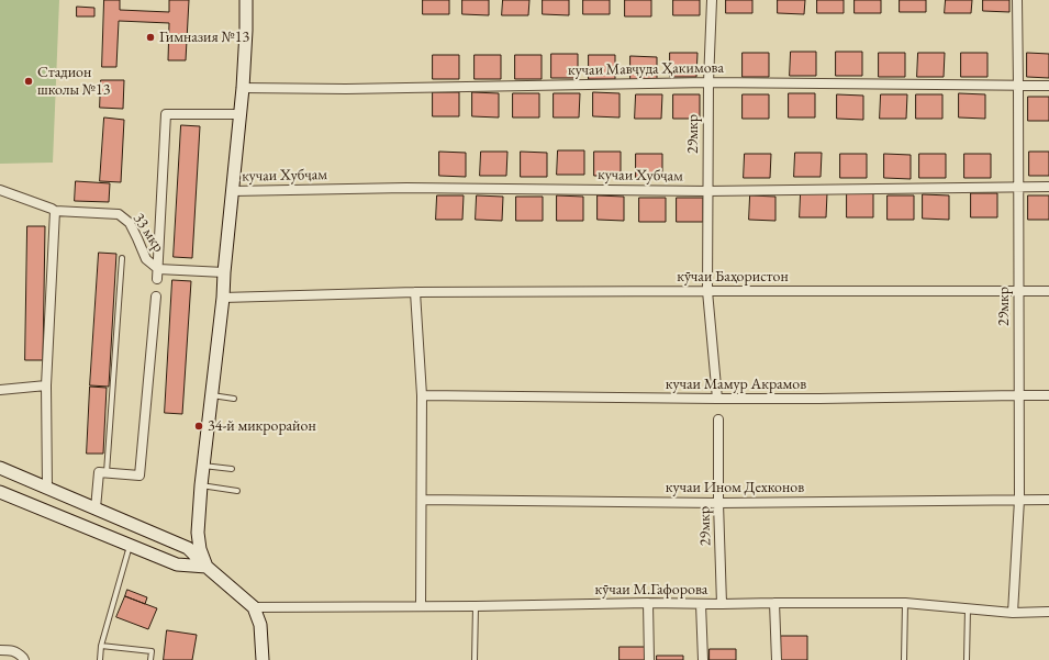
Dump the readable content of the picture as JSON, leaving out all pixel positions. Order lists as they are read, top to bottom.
{
  "streets": {
    "street": [
      "кучаи Мавҷуда Ҳакимова",
      "29мкр",
      "кучаи Хубҷам",
      "33 мкр",
      "кӯчаи Баҳористон",
      "кучаи Мамур Акрамов",
      "кучаи Ином Дехконов",
      "кӯчаи М.Гафорова"
    ]
  },
  "crossings": [
    ["кучаи Мавҷуда Ҳакимова", "29мкр"],
    ["29мкр", "кучаи Хубҷам"],
    ["29мкр", "кӯчаи Баҳористон"],
    ["29мкр", "кучаи Мамур Акрамов"],
    ["29мкр", "кучаи Ином Дехконов"],
    ["29мкр", "кӯчаи М.Гафорова"]
  ],
  "places": ["Гимназия №13", "Стадион школы №13", "34-й микрорайон"]
}
